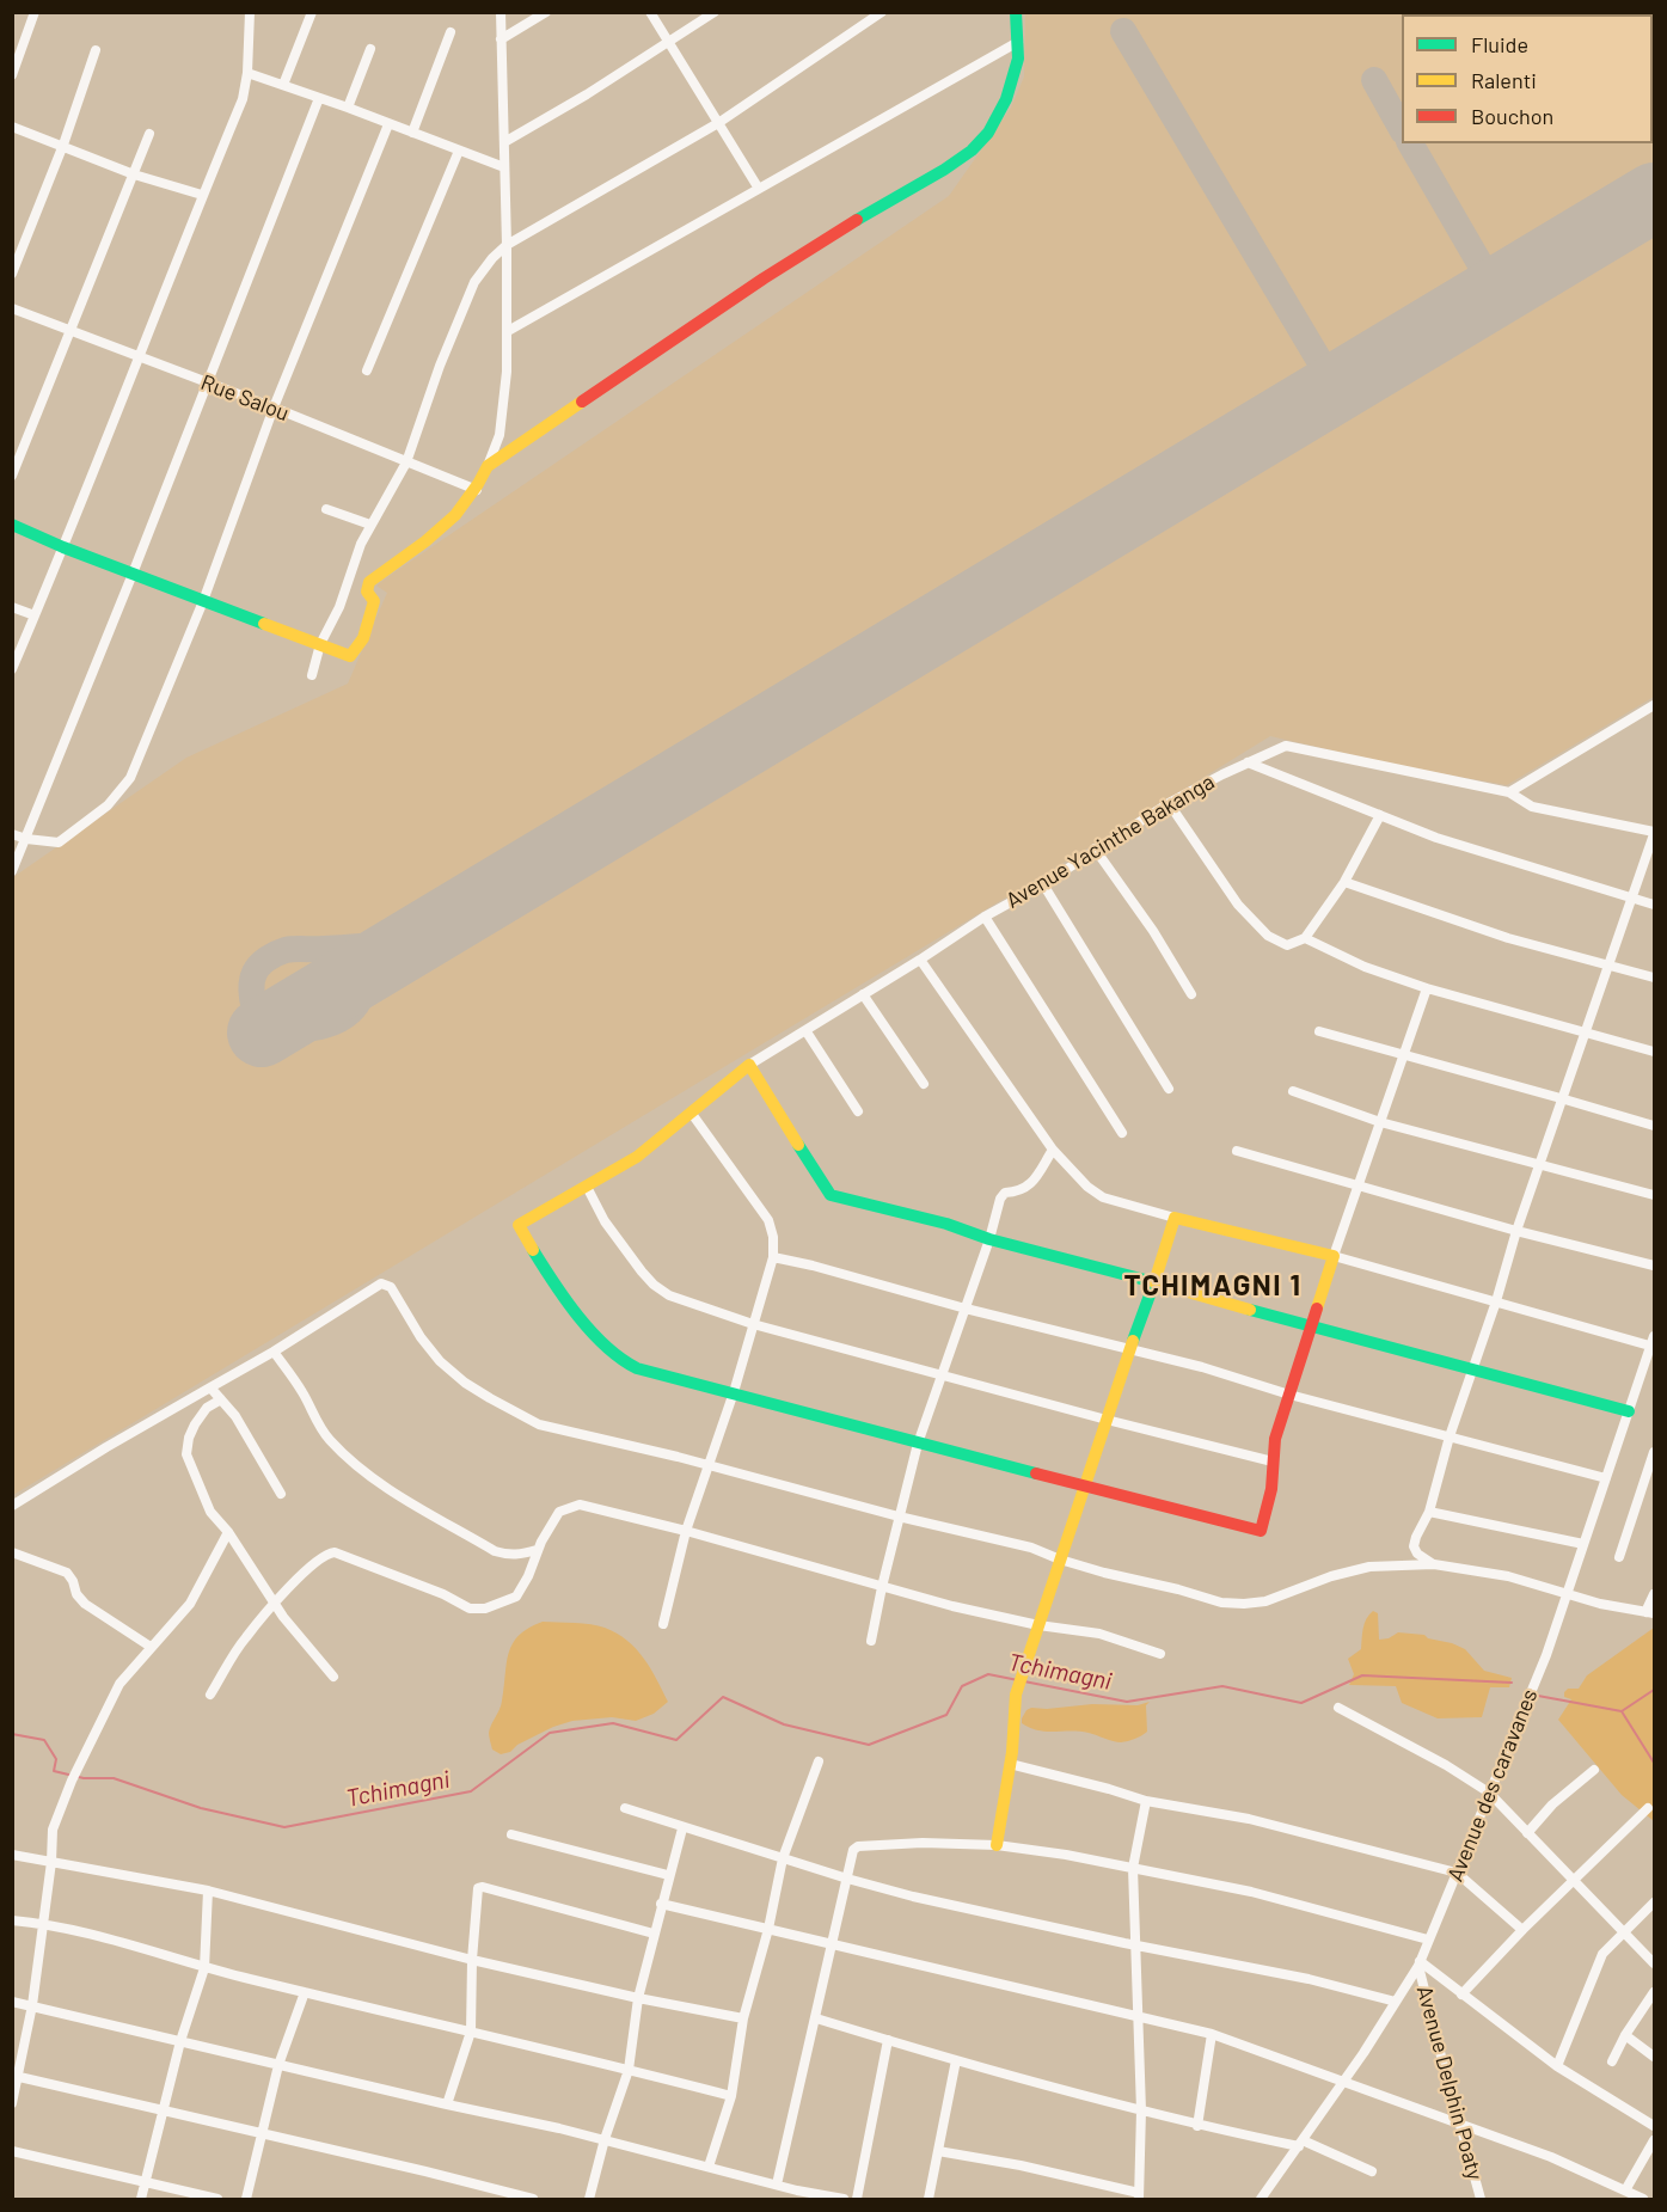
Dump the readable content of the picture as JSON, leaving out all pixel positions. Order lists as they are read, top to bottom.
{
  "streets": {
    "street": [
      "Rue Salou",
      "Avenue Yacinthe Bakanga",
      "Avenue des caravanes",
      "Avenue Delphin Poaty"
    ]
  },
  "crossings": [
    ["Avenue des caravanes", "Avenue Delphin Poaty"]
  ],
  "districts": ["TCHIMAGNI 1"],
  "water": ["Tchimagni"],
  "legend": ["Fluide", "Ralenti", "Bouchon"]
}
